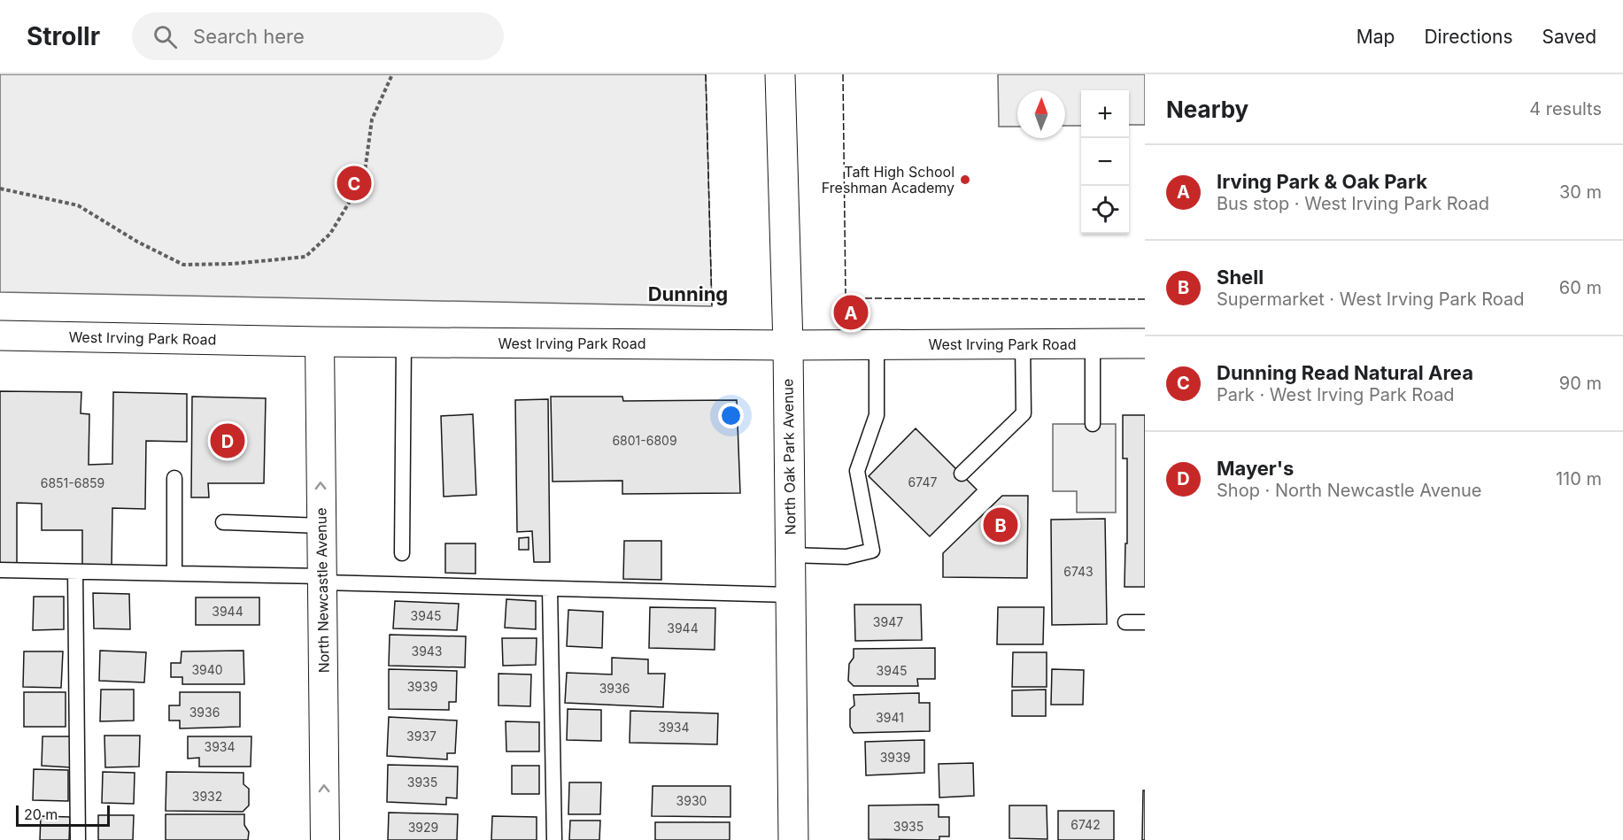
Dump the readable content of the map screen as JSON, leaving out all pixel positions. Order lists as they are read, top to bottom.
{
  "streets": {
    "main road": ["West Irving Park Road", "North Oak Park Avenue"],
    "street": ["North Newcastle Avenue"]
  },
  "crossings": [
    ["West Irving Park Road", "North Oak Park Avenue"],
    ["West Irving Park Road", "North Newcastle Avenue"]
  ],
  "one_way": ["North Newcastle Avenue"],
  "districts": ["Dunning"],
  "places": ["Taft High School Freshman Academy"],
  "house_numbers": [
    "6801-6809",
    "6747",
    "6851-6859",
    "6743",
    "3944",
    "3945",
    "3947",
    "3944",
    "3943",
    "3940",
    "3945",
    "3939",
    "3936",
    "3936",
    "3941",
    "3934",
    "3937",
    "3934",
    "3939",
    "3935",
    "3932",
    "3930",
    "6742",
    "3935",
    "3929"
  ],
  "scale_bar": "20 m",
  "north": "top",
  "page": {
    "header": "Strollr",
    "search": "Search here",
    "nav": ["Map", "Directions", "Saved"],
    "heading": ["Nearby", "4 results"],
    "map_buttons": ["+", "−"],
    "list": [
      {
        "mark": "A",
        "name": "Irving Park & Oak Park",
        "note": "Bus stop · West Irving Park Road",
        "value": "30 m"
      },
      {
        "mark": "B",
        "name": "Shell",
        "note": "Supermarket · West Irving Park Road",
        "value": "60 m"
      },
      {
        "mark": "C",
        "name": "Dunning Read Natural Area",
        "note": "Park · West Irving Park Road",
        "value": "90 m"
      },
      {
        "mark": "D",
        "name": "Mayer's",
        "note": "Shop · North Newcastle Avenue",
        "value": "110 m"
      }
    ],
    "pins": [
      "C",
      "A",
      "D",
      "B"
    ],
    "scale": "20 m"
  }
}
